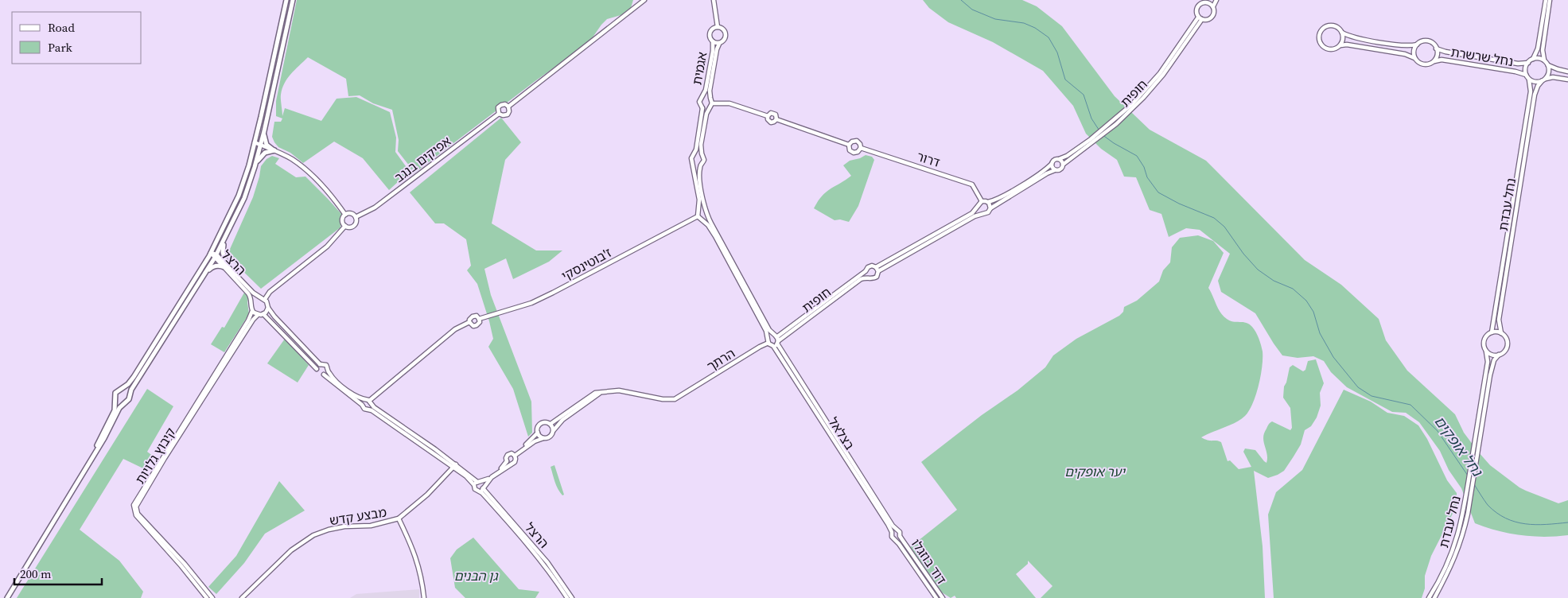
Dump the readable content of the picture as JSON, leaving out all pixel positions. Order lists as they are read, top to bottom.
{
  "streets": {
    "street": [
      "נחל שרשרת",
      "אגמית",
      "חופית",
      "אפיקים בנגב",
      "דרור",
      "נחל עבדת",
      "הרצל",
      "ז'בוטינסקי",
      "הרתך",
      "בצלאל",
      "קיבוץ גלויות",
      "מבצע קדש",
      "דוד בוזגלו"
    ]
  },
  "crossings": [
    ["נחל שרשרת", "נחל עבדת"],
    ["חופית", "הרתך"],
    ["חופית", "בצלאל"],
    ["הרצל", "קיבוץ גלויות"],
    ["ז'בוטינסקי", "בצלאל"],
    ["הרתך", "בצלאל"],
    ["בצלאל", "דוד בוזגלו"]
  ],
  "water": ["נחל אופקים"],
  "parks": ["יער אופקים", "גן הבנים"],
  "legend": ["Road", "Park"],
  "scale_bar": "200 m"
}
